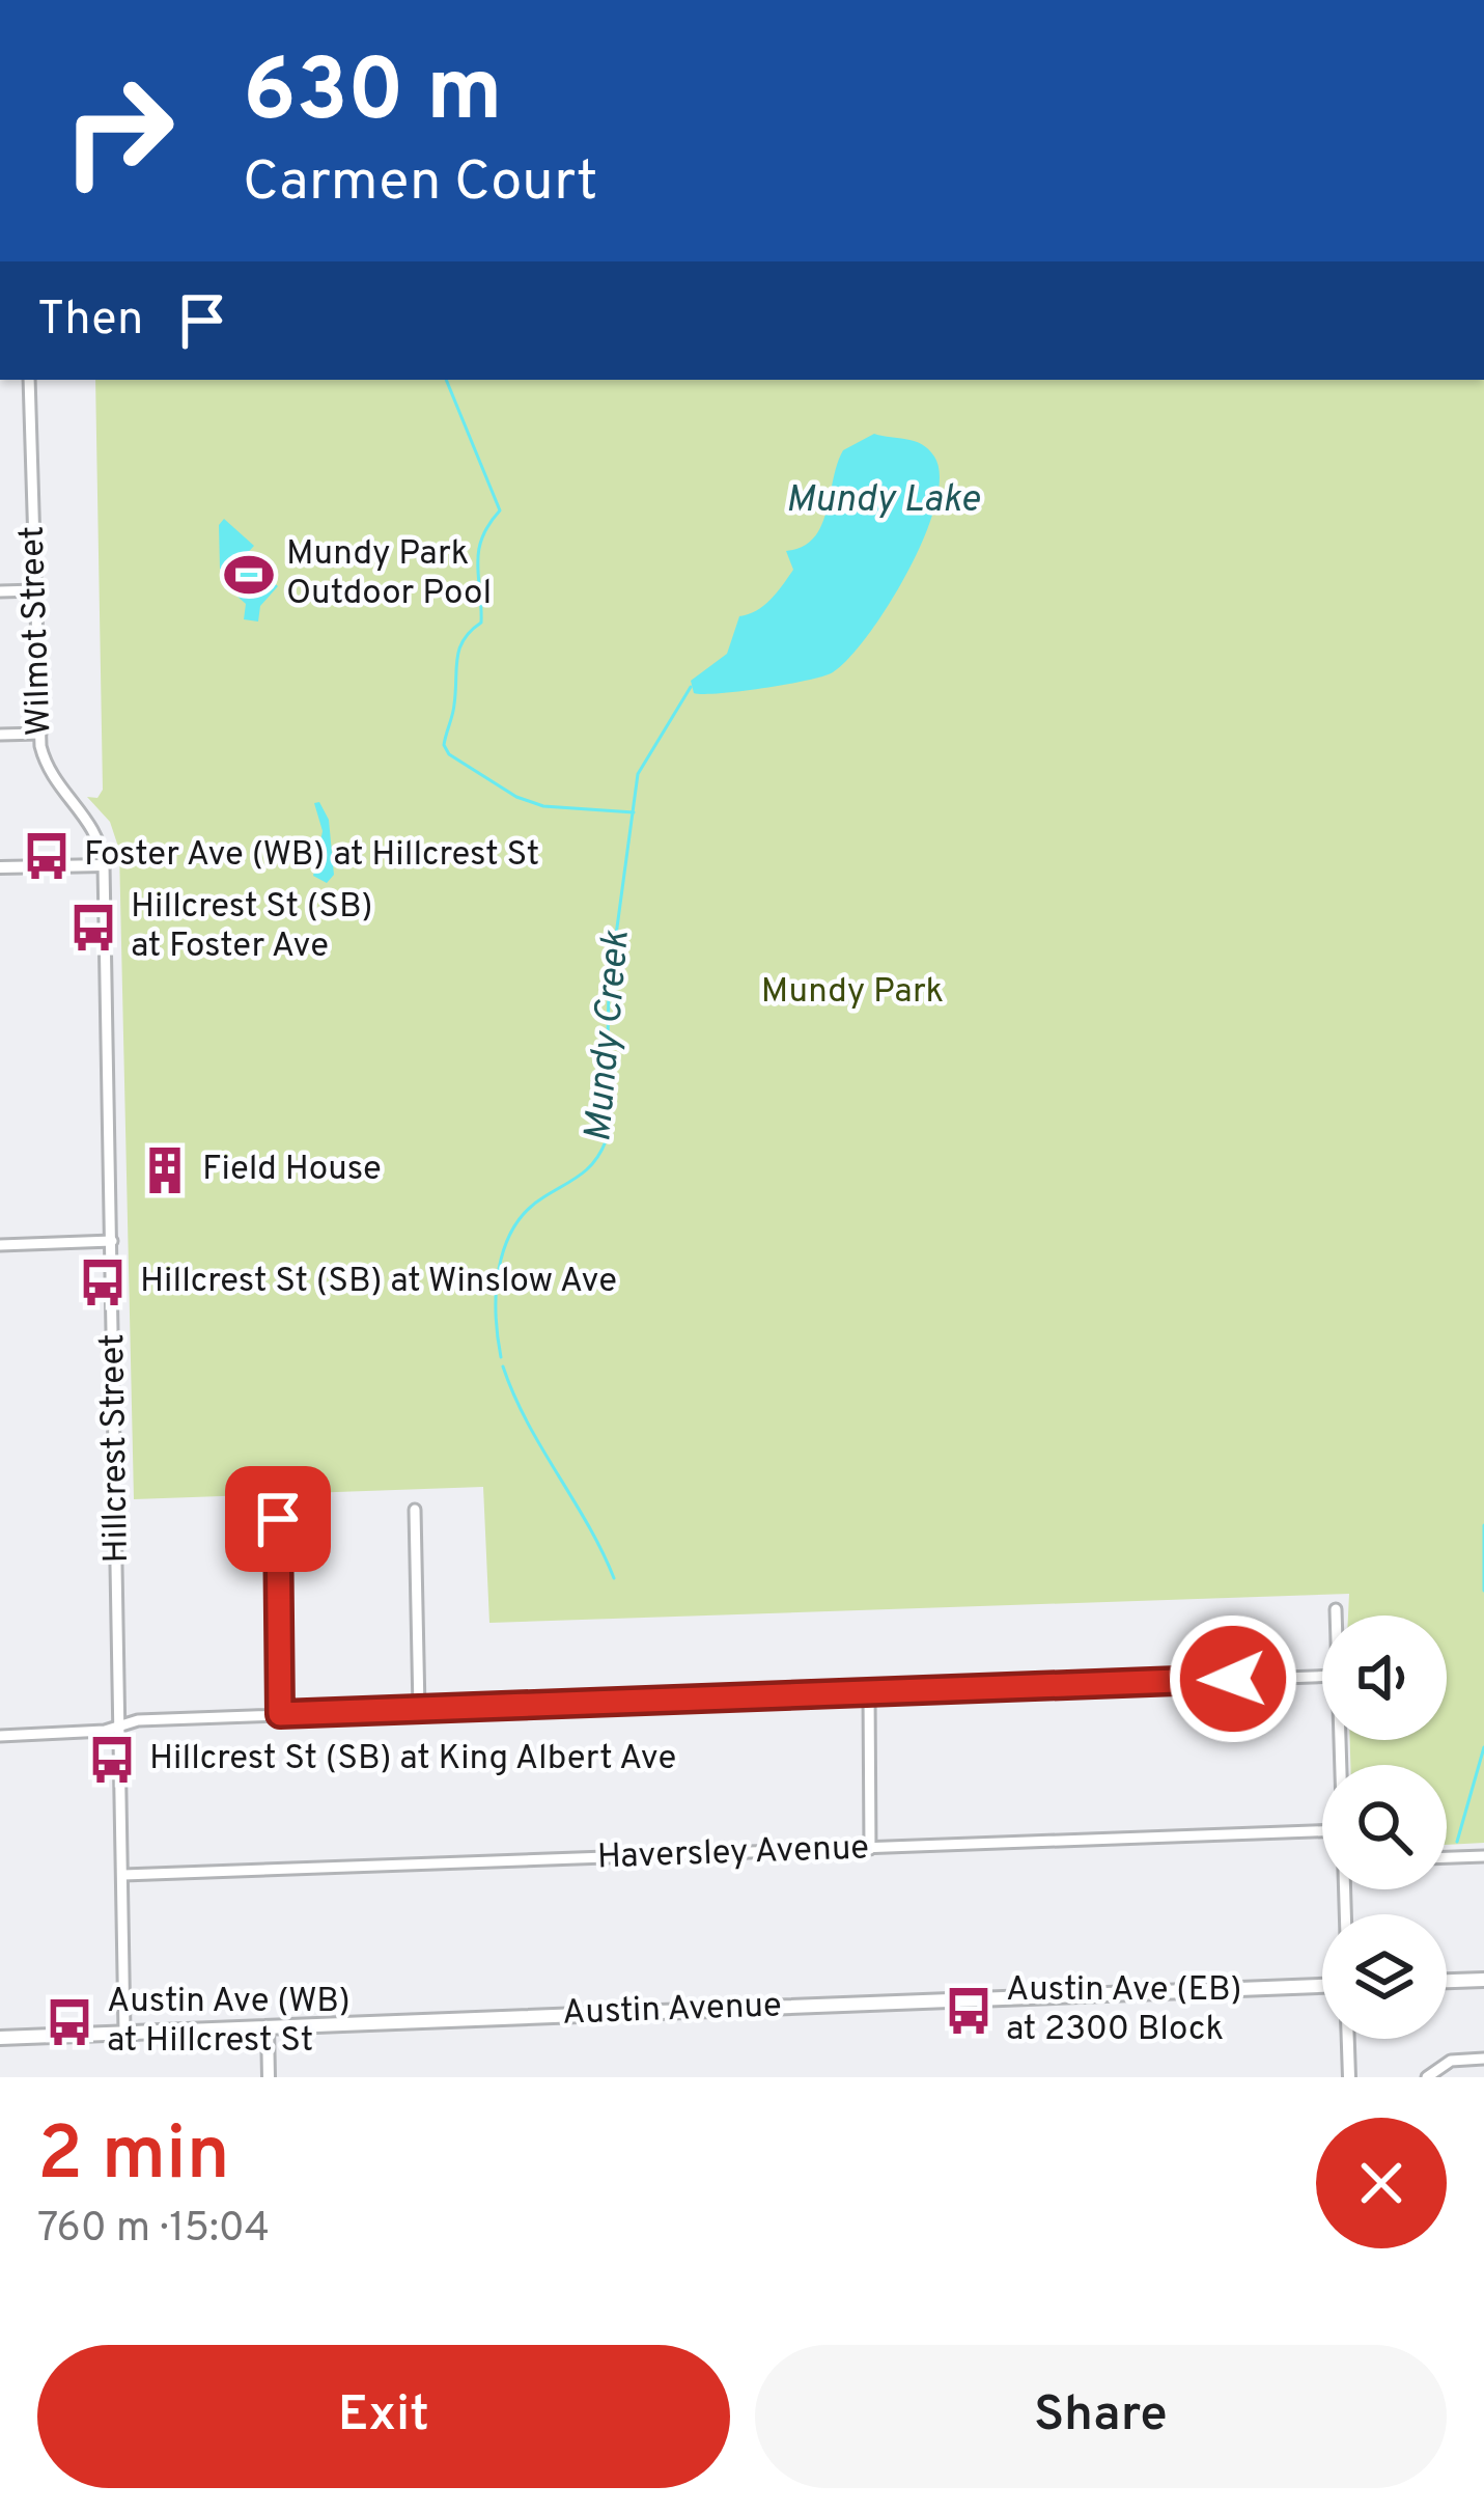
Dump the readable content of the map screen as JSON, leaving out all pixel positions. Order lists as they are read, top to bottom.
{
  "streets": {
    "main road": ["Austin Avenue"],
    "street": ["Wilmot Street", "Hillcrest Street", "Haversley Avenue"]
  },
  "crossings": [
    ["Wilmot Street", "Hillcrest Street"],
    ["Hillcrest Street", "Haversley Avenue"],
    ["Hillcrest Street", "Austin Avenue"]
  ],
  "water": ["Mundy Lake", "Mundy Creek"],
  "parks": ["Mundy Park"],
  "places": {
    "sports": ["Mundy Park Outdoor Pool"],
    "bus stop": [
      "Foster Ave (WB) at Hillcrest St",
      "Hillcrest St (SB) at Foster Ave",
      "Hillcrest St (SB) at Winslow Ave",
      "Hillcrest St (SB) at King Albert Ave",
      "Austin Ave (EB) at 2300 Block",
      "Austin Ave (WB) at Hillcrest St"
    ],
    "building": ["Field House"]
  },
  "page": {
    "turn": ["630 m", "Carmen Court"],
    "then": "Then",
    "heading": ["2 min", "760 m · 15:04"],
    "buttons": ["Exit", "Share"]
  }
}
